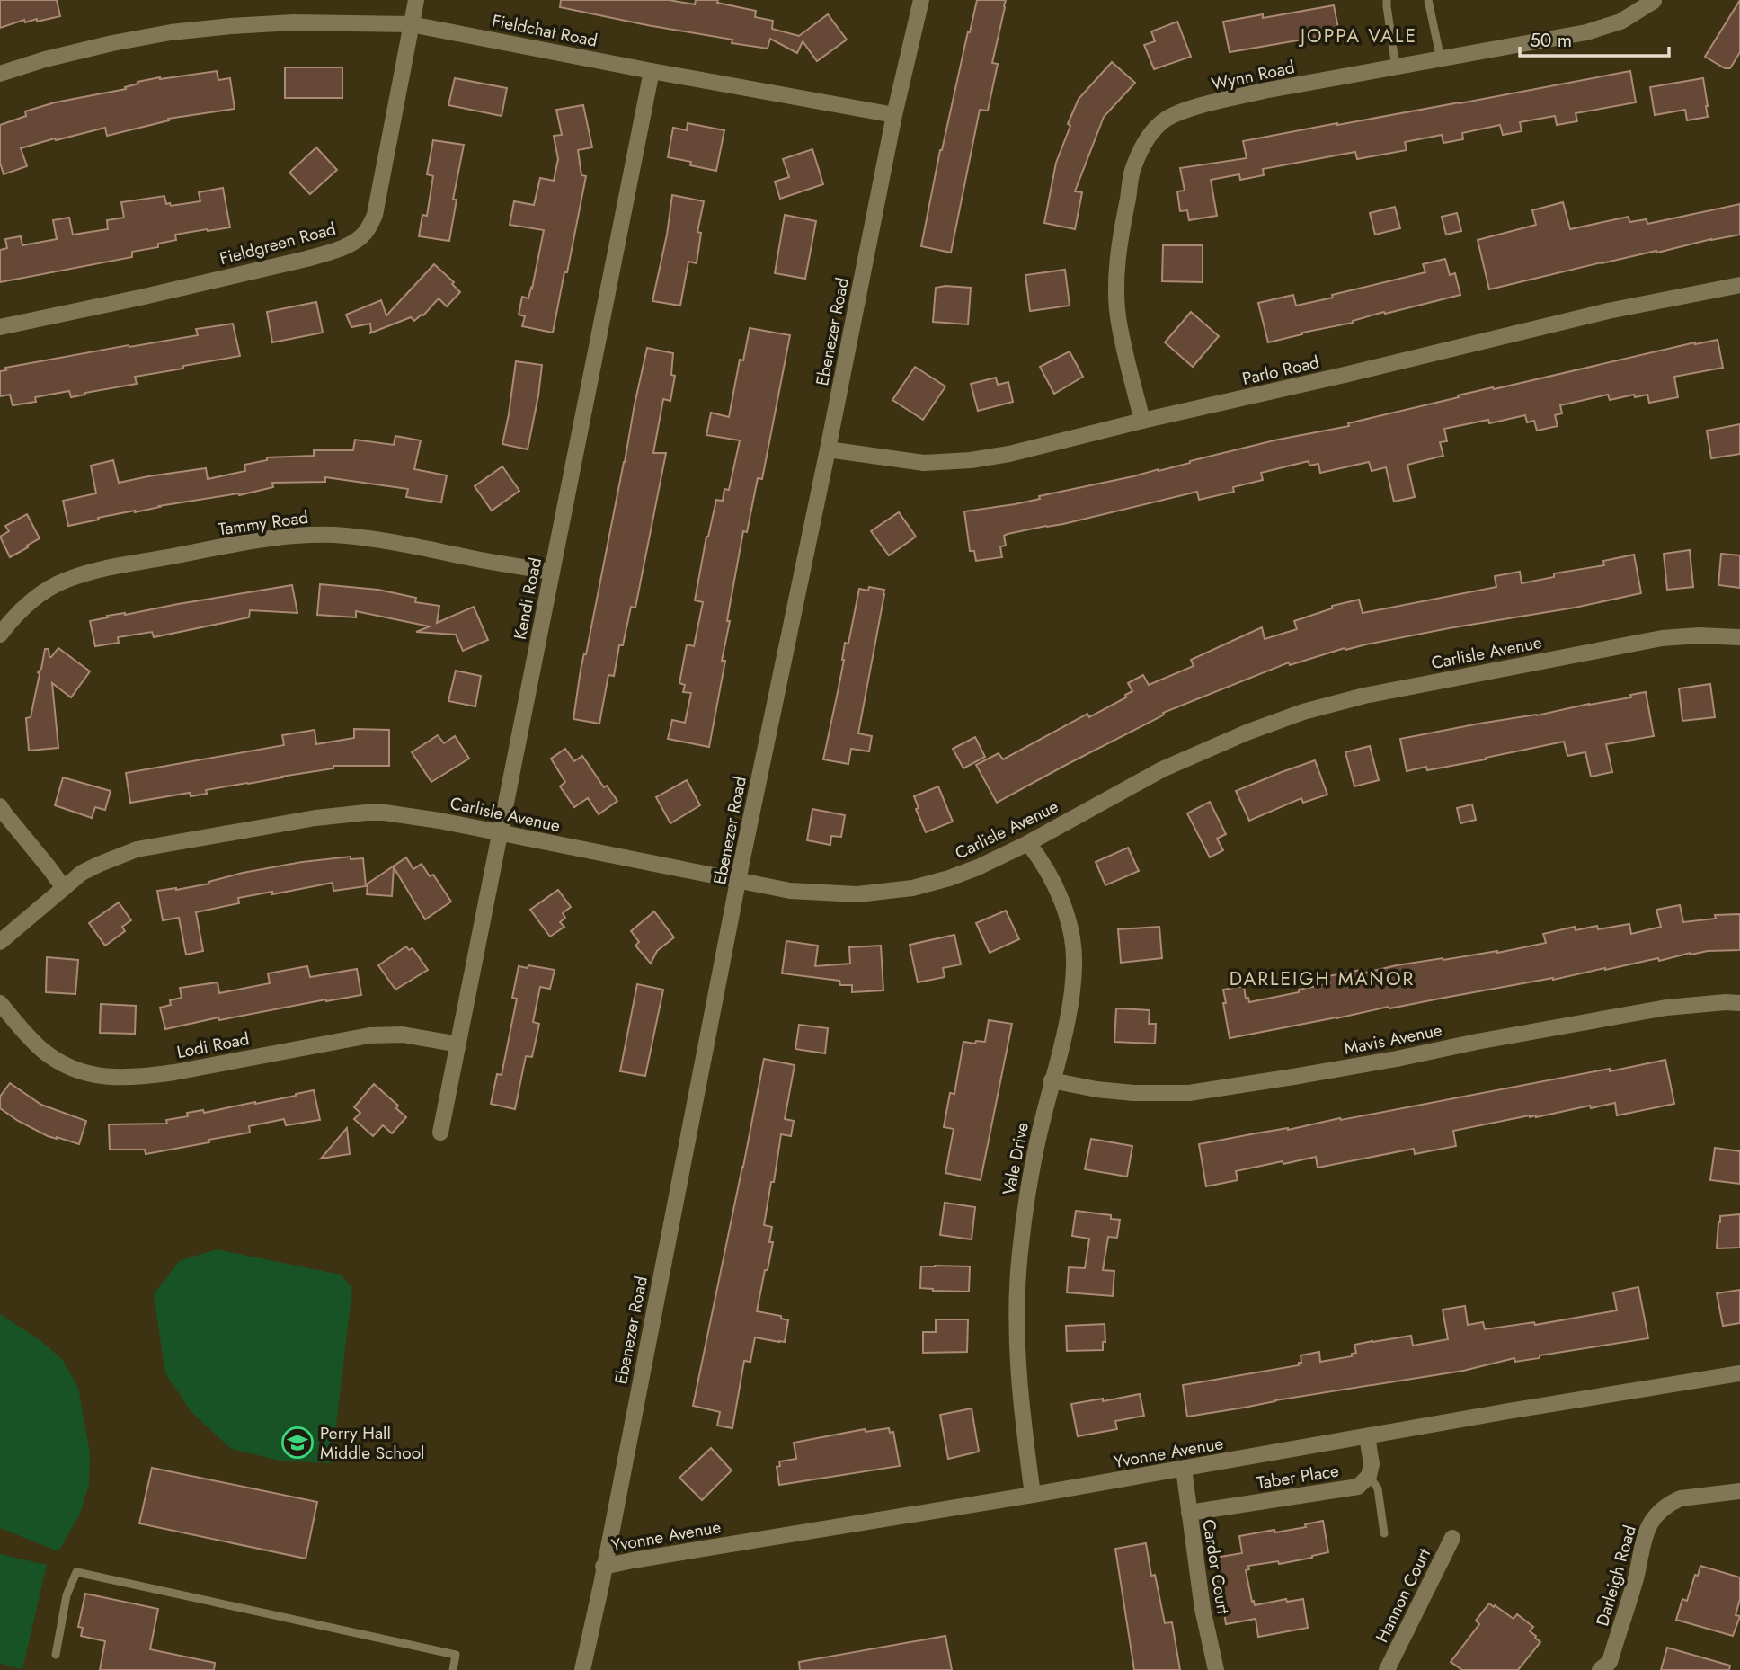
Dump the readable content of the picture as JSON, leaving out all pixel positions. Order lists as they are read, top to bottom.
{
  "streets": {
    "street": [
      "Fieldchat Road",
      "Wynn Road",
      "Fieldgreen Road",
      "Ebenezer Road",
      "Parlo Road",
      "Tammy Road",
      "Kendi Road",
      "Carlisle Avenue",
      "Mavis Avenue",
      "Lodi Road",
      "Vale Drive",
      "Yvonne Avenue",
      "Taber Place",
      "Cardor Court",
      "Darleigh Road",
      "Hannon Court"
    ]
  },
  "crossings": [
    ["Fieldchat Road", "Fieldgreen Road"],
    ["Fieldchat Road", "Ebenezer Road"],
    ["Fieldchat Road", "Kendi Road"],
    ["Wynn Road", "Parlo Road"],
    ["Ebenezer Road", "Parlo Road"],
    ["Ebenezer Road", "Carlisle Avenue"],
    ["Ebenezer Road", "Yvonne Avenue"],
    ["Tammy Road", "Kendi Road"],
    ["Kendi Road", "Carlisle Avenue"],
    ["Kendi Road", "Lodi Road"],
    ["Carlisle Avenue", "Vale Drive"],
    ["Mavis Avenue", "Vale Drive"],
    ["Vale Drive", "Yvonne Avenue"],
    ["Yvonne Avenue", "Cardor Court"],
    ["Taber Place", "Cardor Court"]
  ],
  "districts": ["JOPPA VALE", "DARLEIGH MANOR"],
  "places": {
    "school or university": ["Perry Hall Middle School"]
  },
  "scale_bar": "50 m"
}
